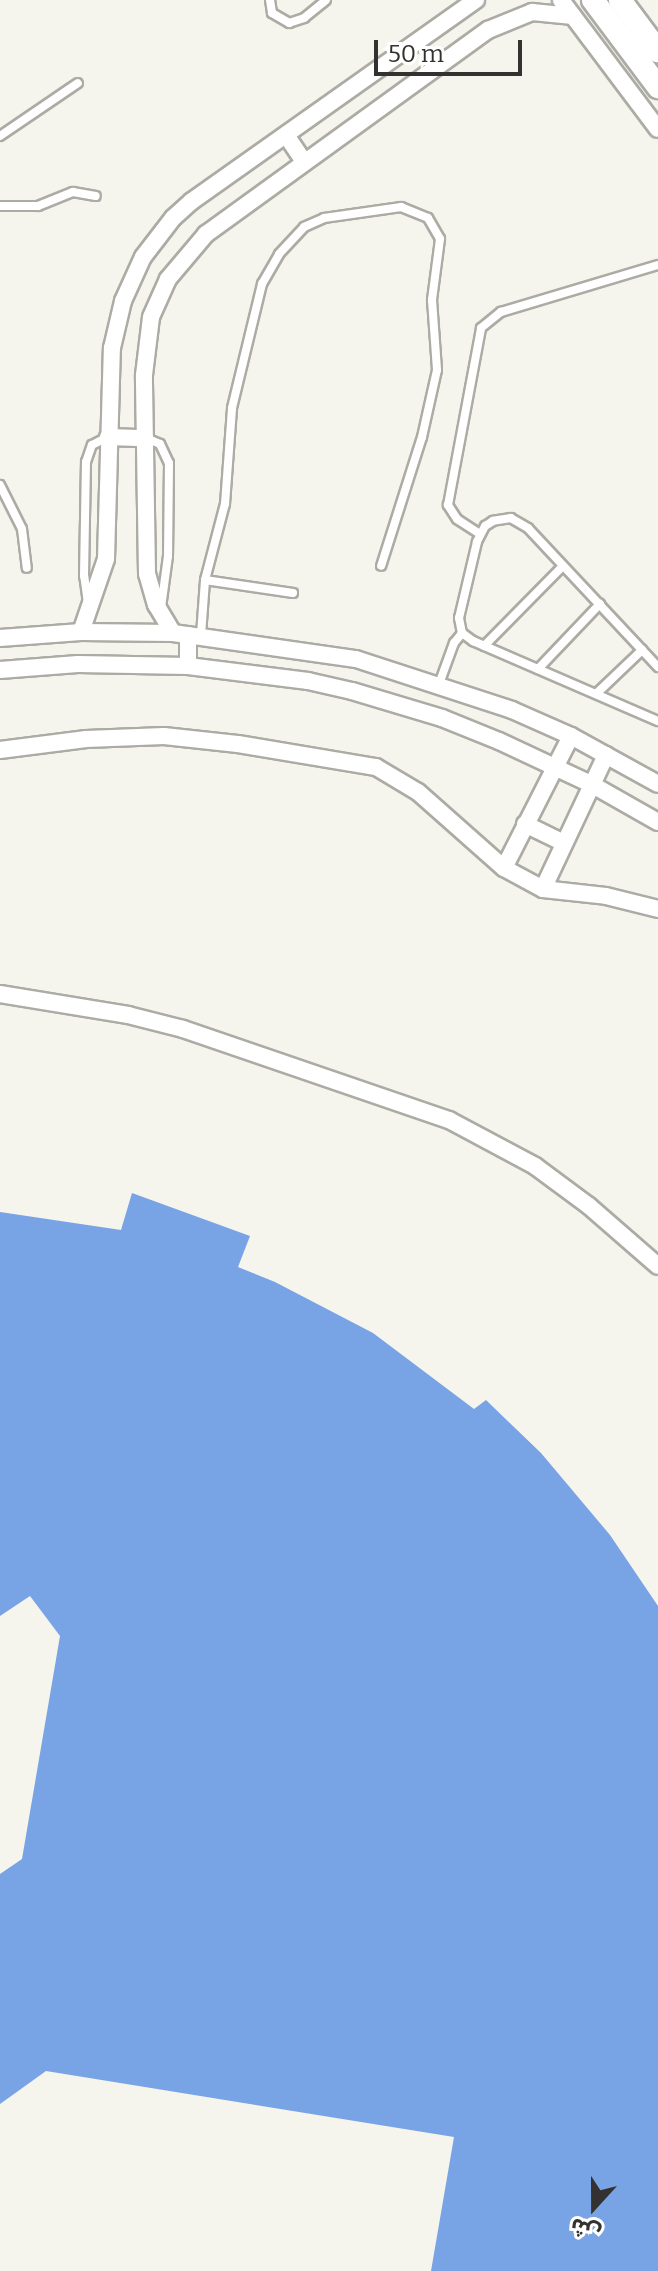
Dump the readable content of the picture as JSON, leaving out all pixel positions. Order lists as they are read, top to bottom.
{
  "scale_bar": "50 m",
  "north": "bottom"
}
